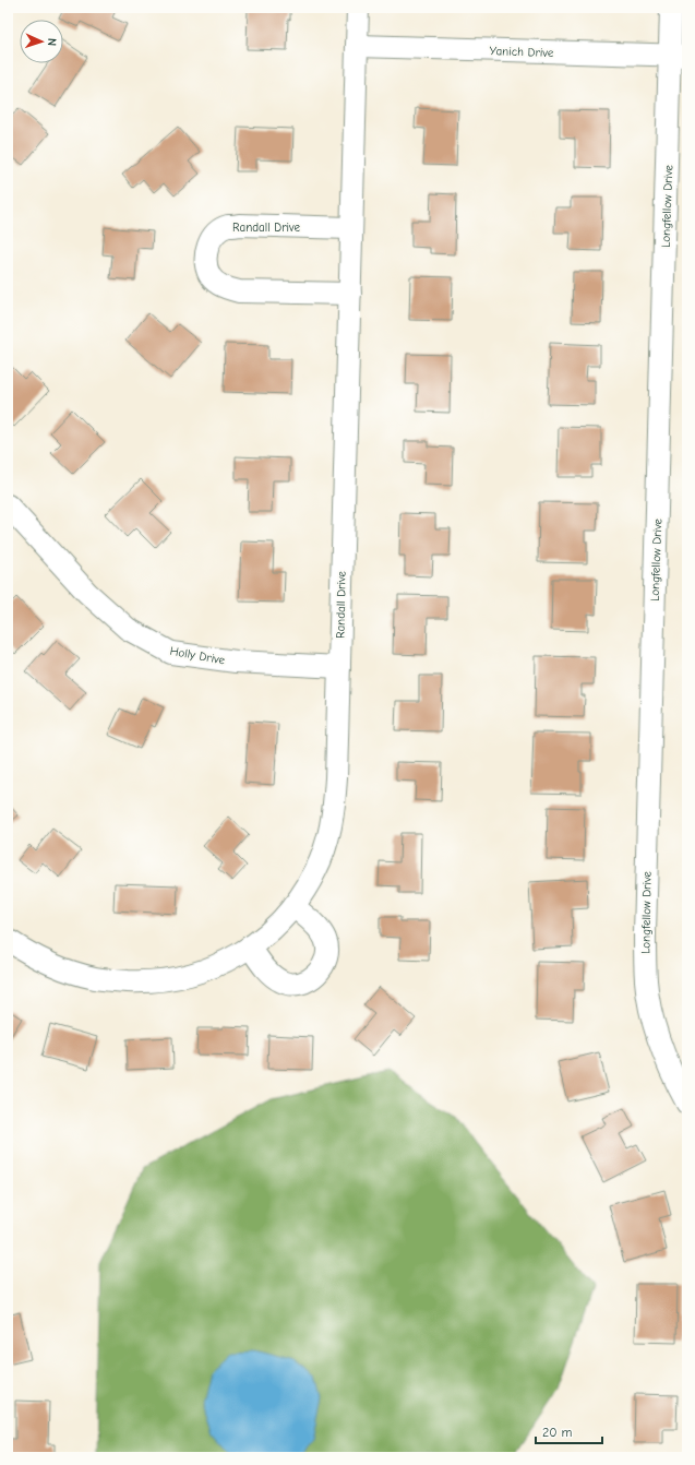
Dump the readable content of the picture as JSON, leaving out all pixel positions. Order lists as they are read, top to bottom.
{
  "streets": {
    "street": [
      "Yanich Drive",
      "Longfellow Drive",
      "Randall Drive",
      "Holly Drive"
    ]
  },
  "crossings": [
    ["Yanich Drive", "Longfellow Drive"],
    ["Yanich Drive", "Randall Drive"],
    ["Randall Drive", "Holly Drive"]
  ],
  "scale_bar": "20 m",
  "north": "right"
}
